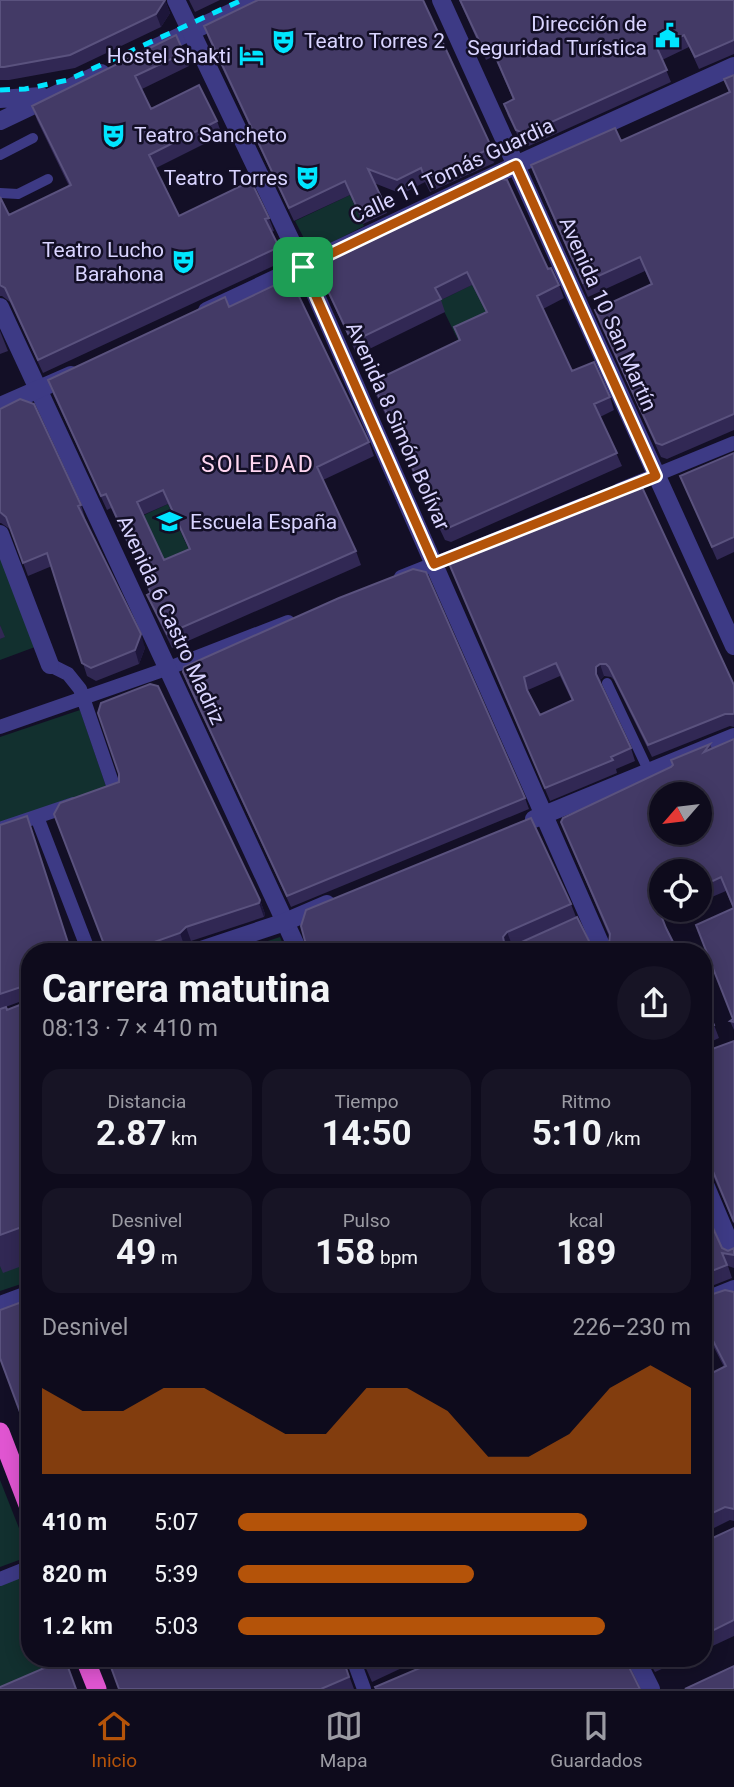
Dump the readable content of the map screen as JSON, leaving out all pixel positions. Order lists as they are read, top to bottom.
{
  "streets": {
    "street": [
      "Calle 11 Tomás Guardia",
      "Avenida 10 San Martín",
      "Avenida 8 Simón Bolívar",
      "Avenida 6 Castro Madriz"
    ]
  },
  "crossings": [
    ["Calle 11 Tomás Guardia", "Avenida 10 San Martín"],
    ["Calle 11 Tomás Guardia", "Avenida 8 Simón Bolívar"]
  ],
  "districts": ["SOLEDAD"],
  "places": {
    "public building": ["Dirección de Seguridad Turística"],
    "theatre": [
      "Teatro Torres 2",
      "Teatro Sancheto",
      "Teatro Torres",
      "Teatro Lucho Barahona"
    ],
    "hotel": ["Hostel Shakti"],
    "school or university": ["Escuela España"]
  },
  "north": "bottom left",
  "page": {
    "heading": ["Carrera matutina", "08:13 · 7 × 410 m"],
    "stats": [
      ["Distancia", "2.87 km"],
      ["Tiempo", "14:50"],
      ["Ritmo", "5:10 /km"],
      ["Desnivel", "49 m"],
      ["Pulso", "158 bpm"],
      ["kcal", "189"]
    ],
    "chart": ["Desnivel", "226–230 m"],
    "list": [
      {
        "name": "410 m",
        "note": "5:07"
      },
      {
        "name": "820 m",
        "note": "5:39"
      },
      {
        "name": "1.2 km",
        "note": "5:03"
      }
    ],
    "tabs": ["Inicio", "Mapa", "Guardados"]
  }
}
